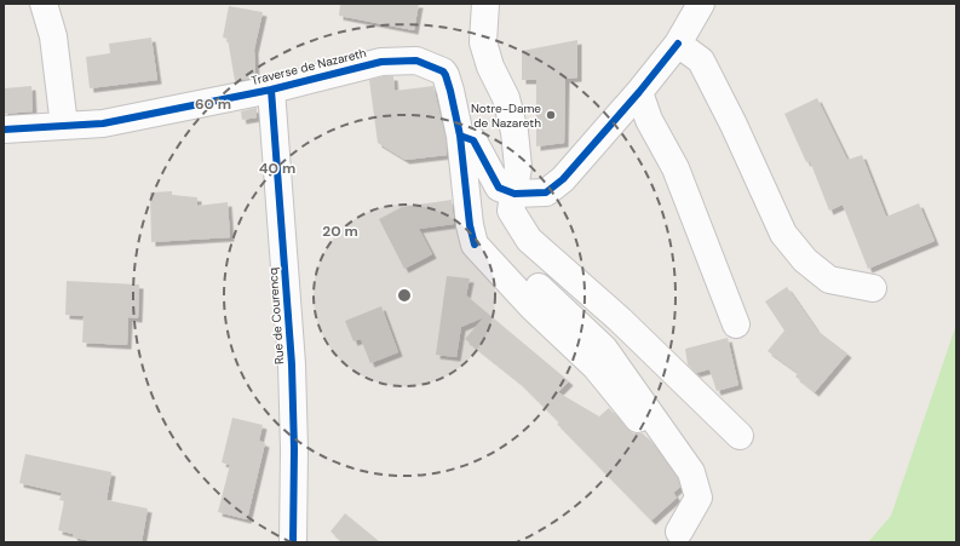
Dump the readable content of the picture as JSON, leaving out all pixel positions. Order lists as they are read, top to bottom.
{
  "streets": {
    "street": ["Traverse de Nazareth", "Rue de Courencq"]
  },
  "crossings": [
    ["Traverse de Nazareth", "Rue de Courencq"]
  ],
  "places": ["Notre-Dame de Nazareth"],
  "rings": ["60 m", "40 m", "20 m"]
}
